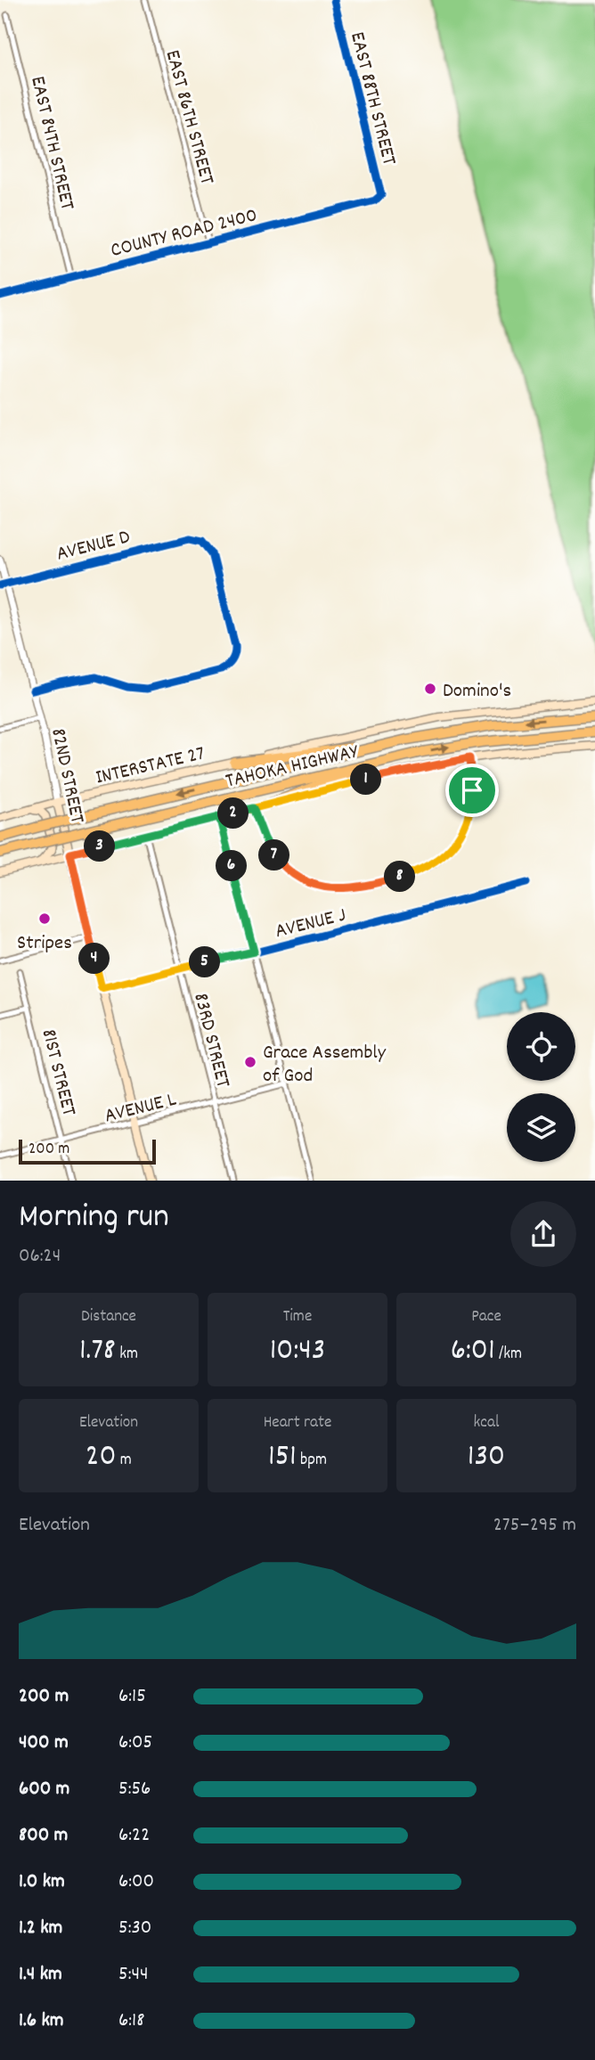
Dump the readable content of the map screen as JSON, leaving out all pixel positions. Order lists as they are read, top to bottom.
{
  "streets": {
    "highway": ["TAHOKA HIGHWAY"],
    "main road": ["INTERSTATE 27", "82ND STREET"],
    "street": [
      "EAST 88TH STREET",
      "EAST 86TH STREET",
      "EAST 84TH STREET",
      "COUNTY ROAD 2400",
      "AVENUE D",
      "AVENUE J",
      "83RD STREET",
      "81ST STREET",
      "AVENUE L"
    ]
  },
  "crossings": [
    ["EAST 88TH STREET", "COUNTY ROAD 2400"],
    ["EAST 86TH STREET", "COUNTY ROAD 2400"],
    ["EAST 84TH STREET", "COUNTY ROAD 2400"],
    ["AVENUE D", "82ND STREET"],
    ["INTERSTATE 27", "TAHOKA HIGHWAY"],
    ["INTERSTATE 27", "82ND STREET"],
    ["82ND STREET", "AVENUE J"],
    ["82ND STREET", "AVENUE L"],
    ["AVENUE J", "83RD STREET"],
    ["83RD STREET", "AVENUE L"],
    ["81ST STREET", "AVENUE L"]
  ],
  "places": ["Domino's", "Stripes", "Grace Assembly of God"],
  "scale_bar": "200 m",
  "page": {
    "pins": [
      "1",
      "2",
      "3",
      "7",
      "6",
      "8",
      "4",
      "5"
    ],
    "scale": "200 m",
    "heading": ["Morning run", "06:24"],
    "stats": [
      ["Distance", "1.78 km"],
      ["Time", "10:43"],
      ["Pace", "6:01 /km"],
      ["Elevation", "20 m"],
      ["Heart rate", "151 bpm"],
      ["kcal", "130"]
    ],
    "chart": ["Elevation", "275–295 m"],
    "list": [
      {
        "name": "200 m",
        "note": "6:15"
      },
      {
        "name": "400 m",
        "note": "6:05"
      },
      {
        "name": "600 m",
        "note": "5:56"
      },
      {
        "name": "800 m",
        "note": "6:22"
      },
      {
        "name": "1.0 km",
        "note": "6:00"
      },
      {
        "name": "1.2 km",
        "note": "5:30"
      },
      {
        "name": "1.4 km",
        "note": "5:44"
      },
      {
        "name": "1.6 km",
        "note": "6:18"
      }
    ]
  }
}
